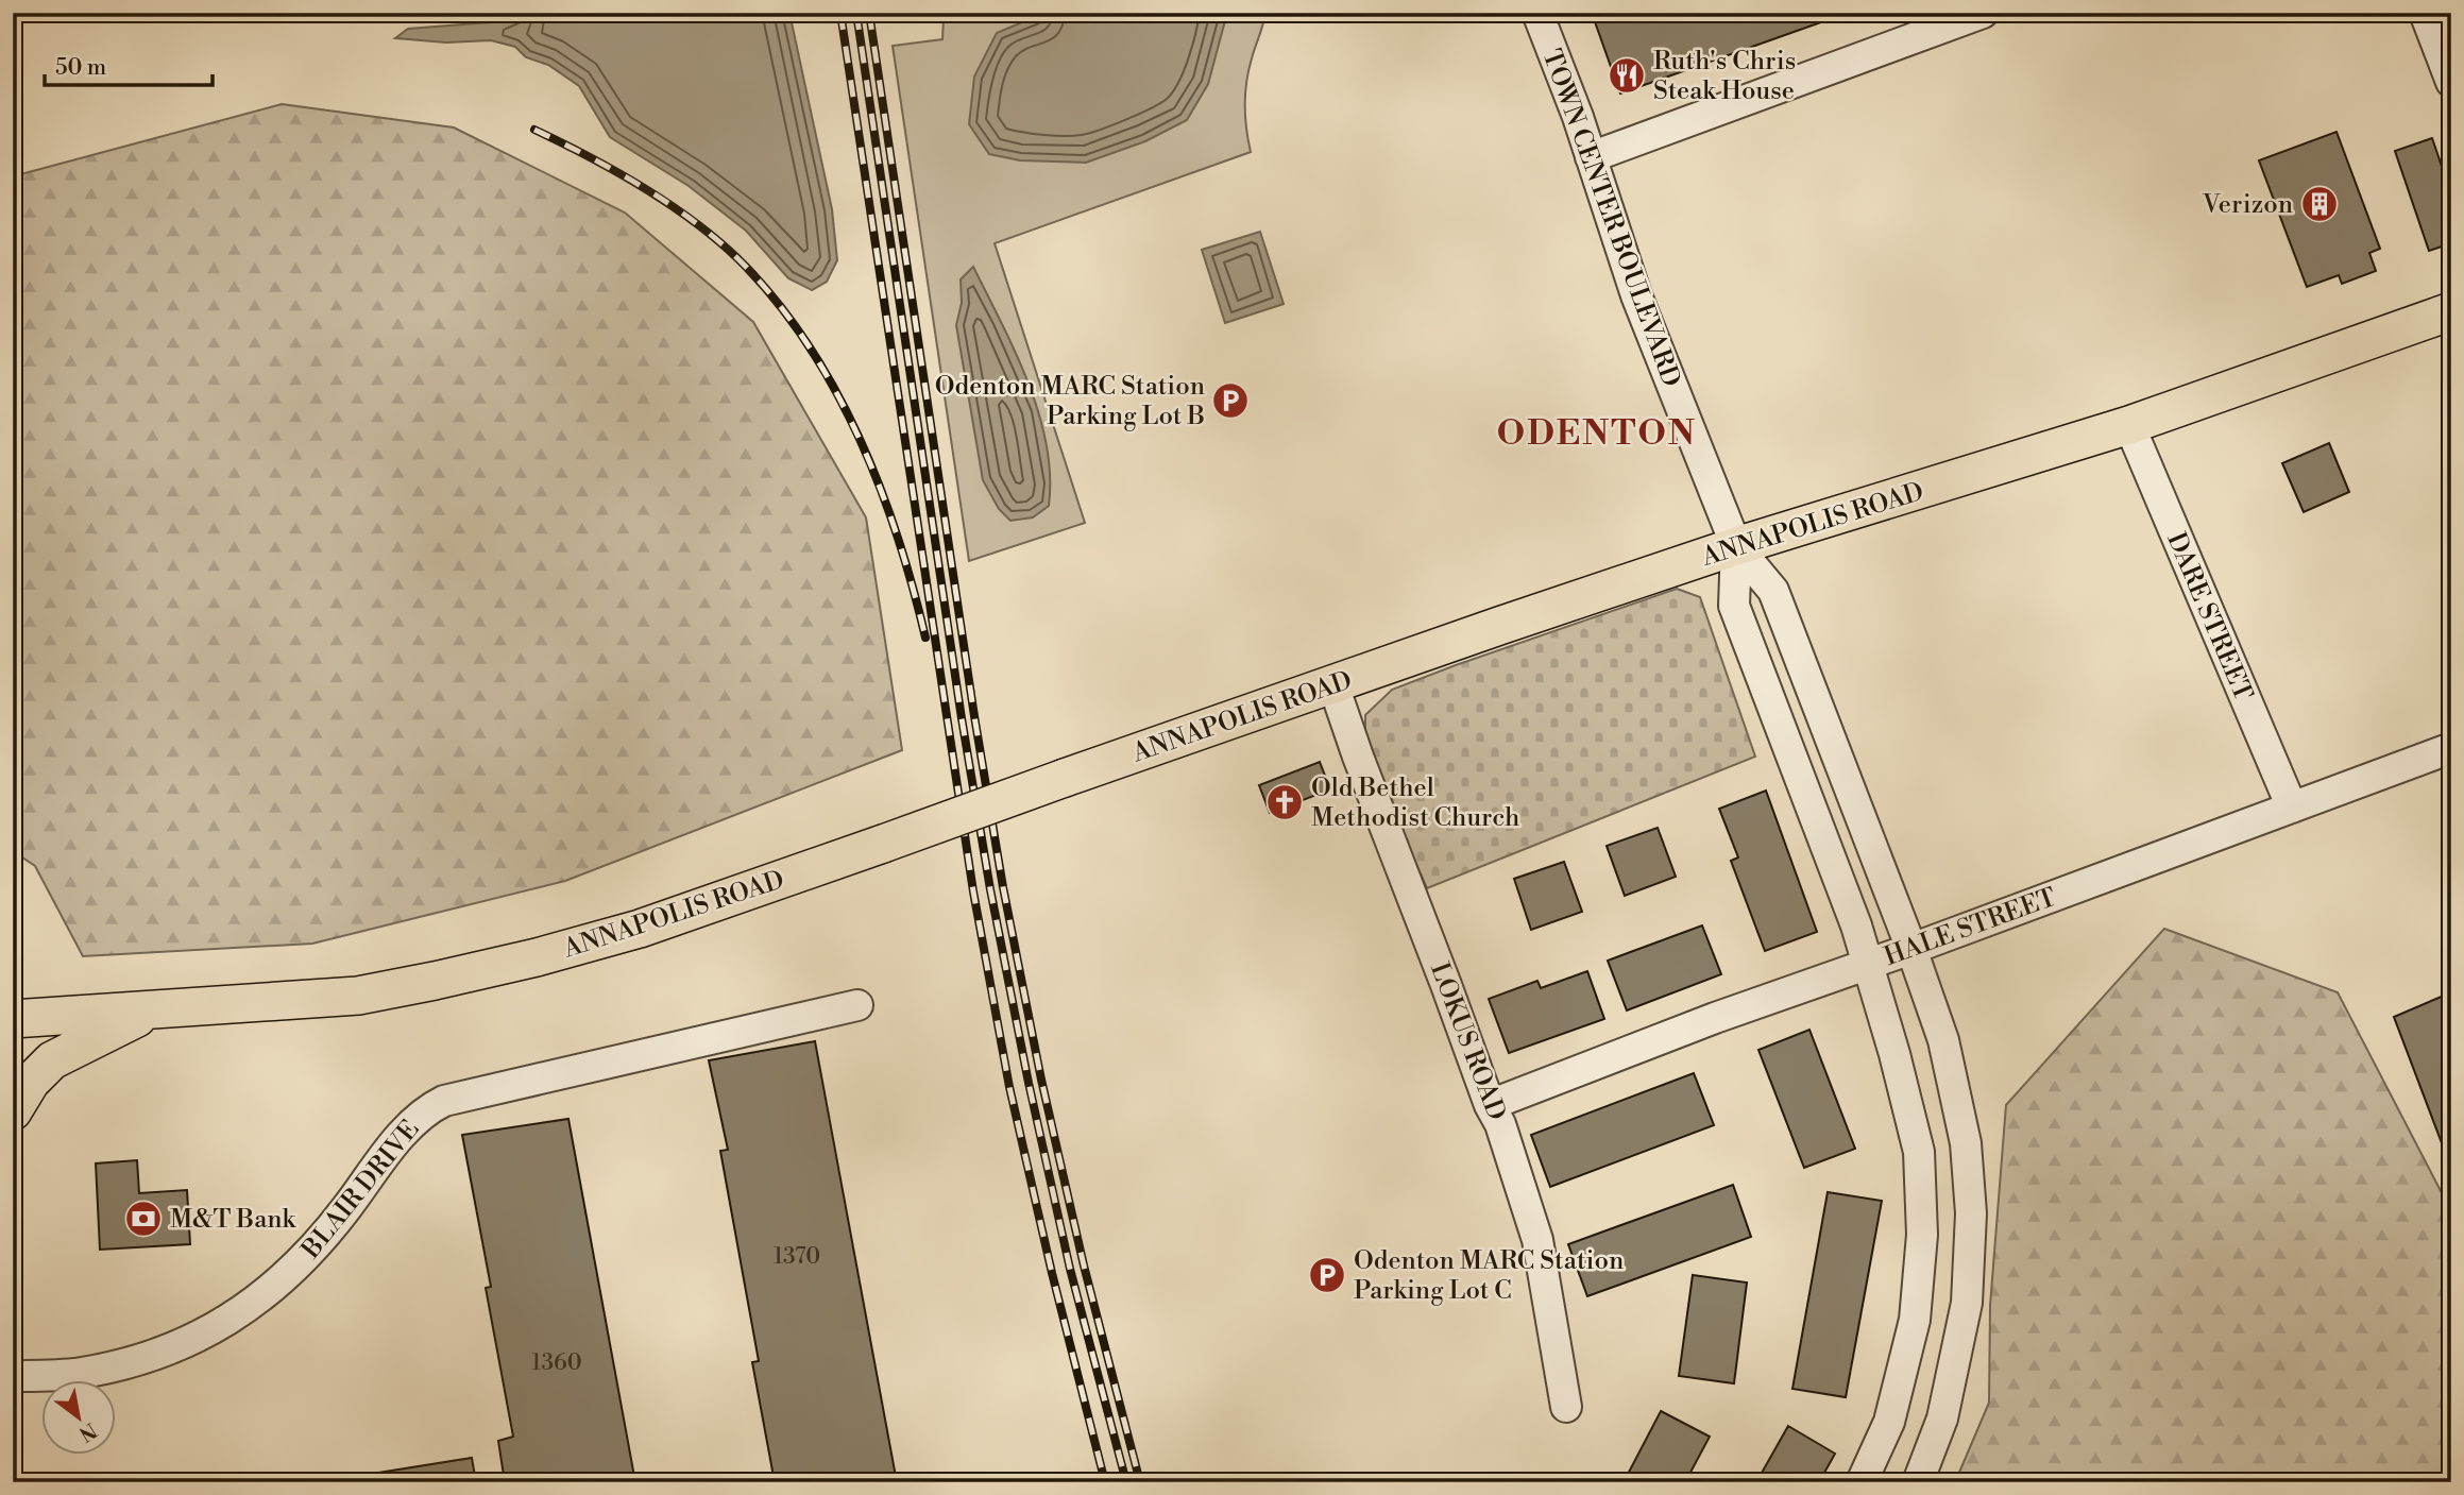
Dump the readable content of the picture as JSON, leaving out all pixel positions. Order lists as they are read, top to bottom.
{
  "streets": {
    "main road": ["ANNAPOLIS ROAD"],
    "street": [
      "TOWN CENTER BOULEVARD",
      "DARE STREET",
      "HALE STREET",
      "LOKUS ROAD",
      "BLAIR DRIVE"
    ]
  },
  "crossings": [
    ["TOWN CENTER BOULEVARD", "ANNAPOLIS ROAD"],
    ["TOWN CENTER BOULEVARD", "HALE STREET"],
    ["ANNAPOLIS ROAD", "DARE STREET"],
    ["ANNAPOLIS ROAD", "LOKUS ROAD"],
    ["DARE STREET", "HALE STREET"],
    ["HALE STREET", "LOKUS ROAD"]
  ],
  "districts": ["ODENTON"],
  "places": {
    "restaurant": ["Ruth's Chris Steak House"],
    "building": ["Verizon"],
    "parking": ["Odenton MARC Station Parking Lot B", "Odenton MARC Station Parking Lot C"],
    "church": ["Old Bethel Methodist Church"],
    "bank": ["M&T Bank"]
  },
  "house_numbers": ["1370", "1360"],
  "scale_bar": "50 m",
  "north": "bottom right"
}
